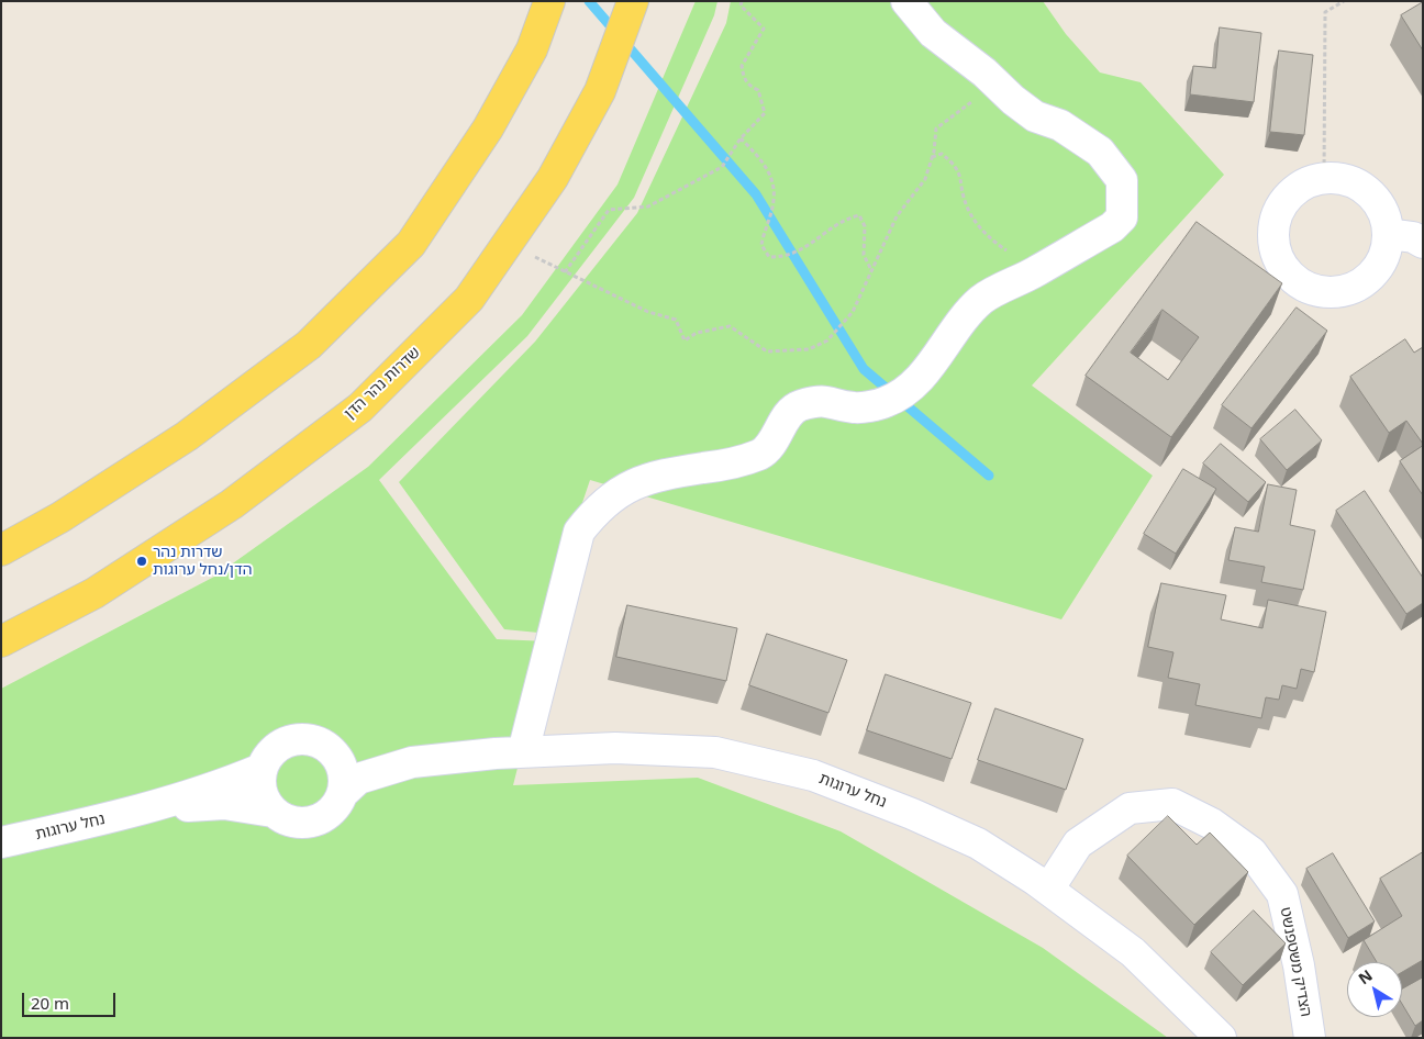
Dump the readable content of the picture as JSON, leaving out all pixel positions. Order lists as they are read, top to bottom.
{
  "streets": {
    "main road": ["שדרות נהר הדן"],
    "street": ["נחל ערוגות", "הצדיק משטפנשט"]
  },
  "crossings": [
    ["נחל ערוגות", "הצדיק משטפנשט"]
  ],
  "places": ["שדרות נהר הדן/נחל ערוגות"],
  "scale_bar": "20 m",
  "north": "top left"
}
